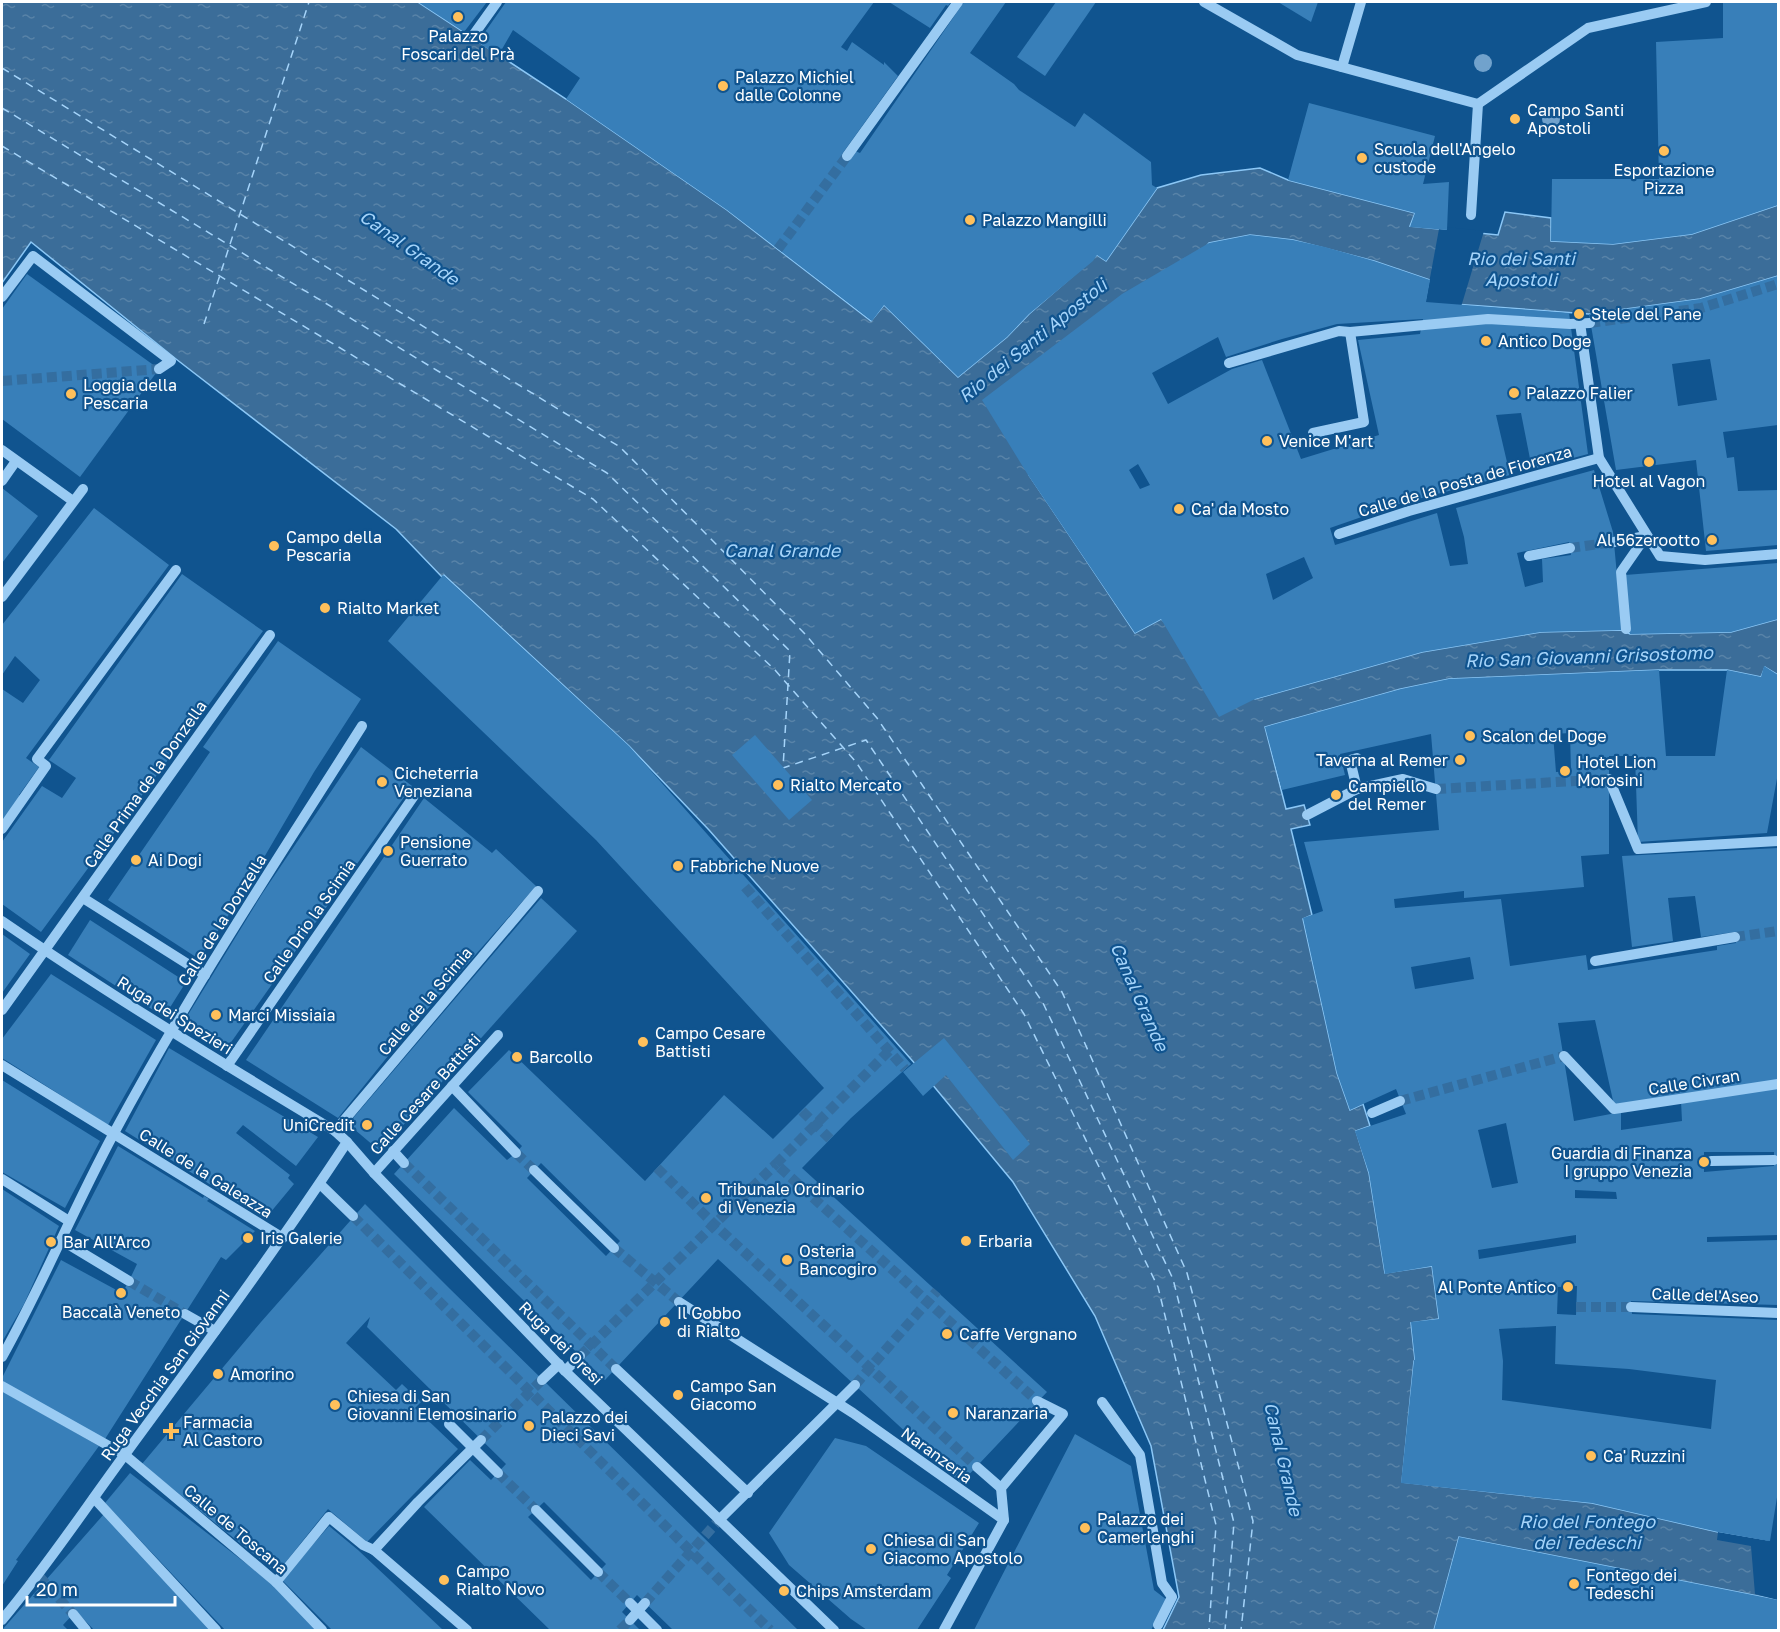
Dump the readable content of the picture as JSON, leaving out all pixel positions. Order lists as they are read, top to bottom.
{
  "streets": {
    "street": [
      "Calle de la Posta de Fiorenza",
      "Calle Prima de la Donzella",
      "Calle de la Donzella",
      "Calle Drio la Scimia",
      "Calle de la Scimia",
      "Ruga dei Spezieri",
      "Calle Civran",
      "Calle Cesare Battisti",
      "Calle de la Galeazza",
      "Calle del'Aseo",
      "Ruga dei Oresi",
      "Ruga Vecchia San Giovanni",
      "Naranzeria",
      "Calle de Toscana"
    ]
  },
  "crossings": [
    ["Calle Prima de la Donzella", "Ruga dei Spezieri"],
    ["Calle de la Donzella", "Ruga dei Spezieri"],
    ["Calle de la Donzella", "Calle de la Galeazza"],
    ["Calle Drio la Scimia", "Ruga dei Spezieri"],
    ["Calle de la Scimia", "Ruga dei Spezieri"],
    ["Calle Cesare Battisti", "Ruga dei Oresi"],
    ["Calle de la Galeazza", "Ruga Vecchia San Giovanni"],
    ["Ruga Vecchia San Giovanni", "Calle de Toscana"]
  ],
  "water": [
    "Canal Grande",
    "Rio dei Santi Apostoli",
    "Rio San Giovanni Grisostomo",
    "Rio del Fontego dei Tedeschi"
  ],
  "places": {
    "other": [
      "Palazzo Foscari del Prà",
      "Palazzo Michiel dalle Colonne",
      "Campo Santi Apostoli",
      "Esportazione Pizza",
      "Scuola dell'Angelo custode",
      "Palazzo Mangilli",
      "Stele del Pane",
      "Antico Doge",
      "Palazzo Falier",
      "Loggia della Pescaria",
      "Venice M'art",
      "Hotel al Vagon",
      "Ca' da Mosto",
      "Al 56zerootto",
      "Campo della Pescaria",
      "Rialto Market",
      "Scalon del Doge",
      "Taverna al Remer",
      "Hotel Lion Morosini",
      "Cicheterria Veneziana",
      "Rialto Mercato",
      "Campiello del Remer",
      "Pensione Guerrato",
      "Ai Dogi",
      "Fabbriche Nuove",
      "Marci Missiaia",
      "Campo Cesare Battisti",
      "Barcollo",
      "UniCredit",
      "Guardia di Finanza I gruppo Venezia",
      "Tribunale Ordinario di Venezia",
      "Iris Galerie",
      "Erbaria",
      "Bar All'Arco",
      "Osteria Bancogiro",
      "Al Ponte Antico",
      "Baccalà Veneto",
      "Il Gobbo di Rialto",
      "Caffe Vergnano",
      "Amorino",
      "Campo San Giacomo",
      "Chiesa di San Giovanni Elemosinario",
      "Naranzaria",
      "Palazzo dei Dieci Savi",
      "Ca' Ruzzini",
      "Palazzo dei Camerlenghi",
      "Chiesa di San Giacomo Apostolo",
      "Campo Rialto Novo",
      "Fontego dei Tedeschi",
      "Chips Amsterdam"
    ],
    "health": ["Farmacia Al Castoro"]
  },
  "scale_bar": "20 m"
}
